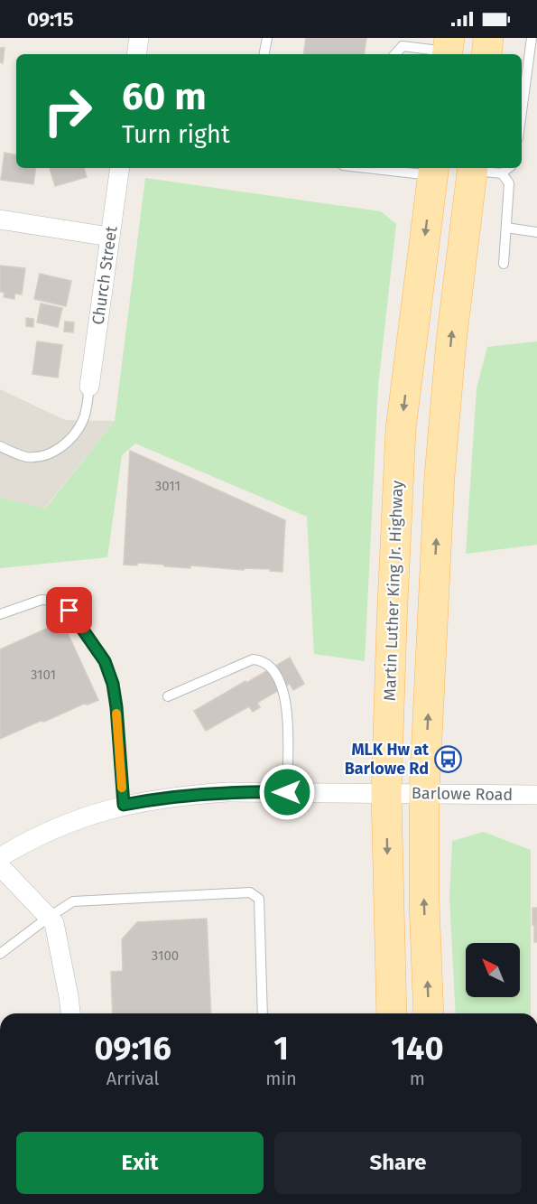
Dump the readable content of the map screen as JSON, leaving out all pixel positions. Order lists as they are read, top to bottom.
{
  "streets": {
    "main road": ["Martin Luther King Jr. Highway"],
    "street": ["Church Street", "Barlowe Road"]
  },
  "crossings": [
    ["Martin Luther King Jr. Highway", "Barlowe Road"]
  ],
  "places": {
    "bus stop": ["MLK Hw at Barlowe Rd"]
  },
  "house_numbers": ["3011", "3101", "3100"],
  "north": "top left",
  "page": {
    "status": "09:15",
    "turn": ["60 m", "Turn right"],
    "eta": [
      "09:16",
      "Arrival",
      "1",
      "min",
      "140",
      "m"
    ],
    "buttons": ["Exit", "Share"]
  }
}
